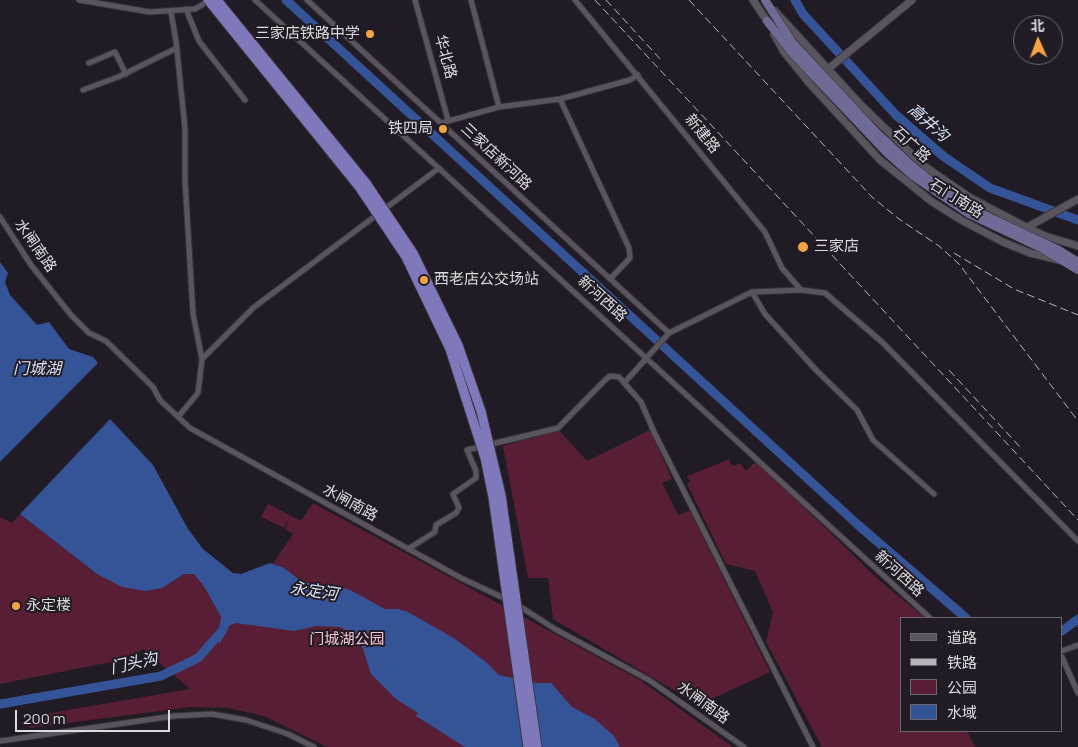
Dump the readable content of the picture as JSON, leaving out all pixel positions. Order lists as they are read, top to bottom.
{
  "streets": {
    "main road": ["石广路", "石门南路"],
    "street": [
      "华北路",
      "新建路",
      "三家店新河路",
      "水闸南路",
      "新河西路"
    ]
  },
  "crossings": [
    ["石广路", "石门南路"]
  ],
  "water": [
    "高井沟",
    "门城湖",
    "永定河",
    "门头沟"
  ],
  "parks": ["门城湖公园"],
  "places": [
    "三家店铁路中学",
    "铁四局",
    "三家店",
    "西老店公交场站",
    "永定楼"
  ],
  "legend": [
    "道路",
    "铁路",
    "公园",
    "水域"
  ],
  "scale_bar": "200 m",
  "north": "top"
}
